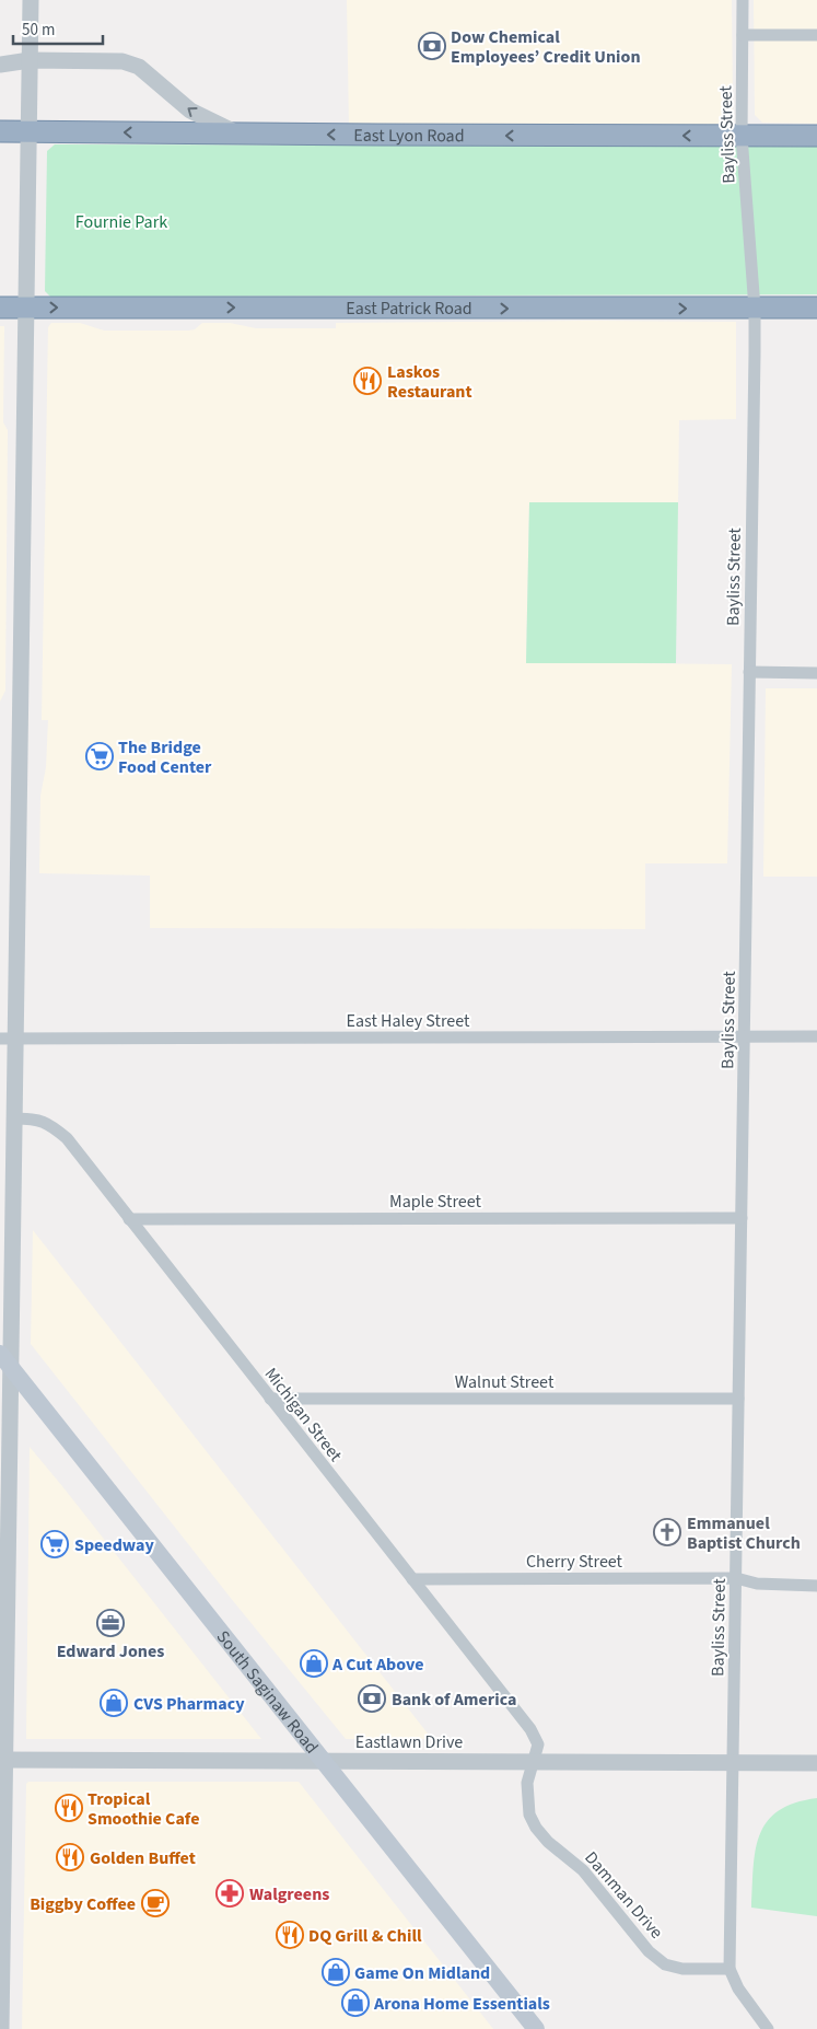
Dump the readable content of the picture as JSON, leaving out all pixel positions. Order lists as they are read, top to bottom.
{
  "streets": {
    "highway": ["East Lyon Road", "East Patrick Road"],
    "main road": ["South Saginaw Road"],
    "street": [
      "Bayliss Street",
      "East Haley Street",
      "Maple Street",
      "Walnut Street",
      "Michigan Street",
      "Cherry Street",
      "Eastlawn Drive",
      "Damman Drive"
    ]
  },
  "crossings": [
    ["East Lyon Road", "Bayliss Street"],
    ["Bayliss Street", "East Patrick Road"],
    ["Bayliss Street", "East Haley Street"],
    ["Bayliss Street", "Maple Street"],
    ["Bayliss Street", "Walnut Street"],
    ["Bayliss Street", "Cherry Street"],
    ["Bayliss Street", "Eastlawn Drive"],
    ["Bayliss Street", "Damman Drive"],
    ["Maple Street", "Michigan Street"],
    ["Walnut Street", "Michigan Street"],
    ["Michigan Street", "Cherry Street"],
    ["Michigan Street", "Eastlawn Drive"],
    ["Michigan Street", "Damman Drive"],
    ["South Saginaw Road", "Eastlawn Drive"],
    ["Eastlawn Drive", "Damman Drive"]
  ],
  "one_way": ["East Lyon Road", "East Patrick Road"],
  "parks": ["Fournie Park"],
  "places": {
    "bank": ["Dow Chemical Employees’ Credit Union", "Bank of America"],
    "restaurant": [
      "Laskos Restaurant",
      "Tropical Smoothie Cafe",
      "Golden Buffet",
      "DQ Grill & Chill"
    ],
    "supermarket": ["The Bridge Food Center", "Speedway"],
    "church": ["Emmanuel Baptist Church"],
    "office": ["Edward Jones"],
    "shop": [
      "A Cut Above",
      "CVS Pharmacy",
      "Game On Midland",
      "Arona Home Essentials"
    ],
    "pharmacy": ["Walgreens"],
    "cafe": ["Biggby Coffee"]
  },
  "scale_bar": "50 m"
}
